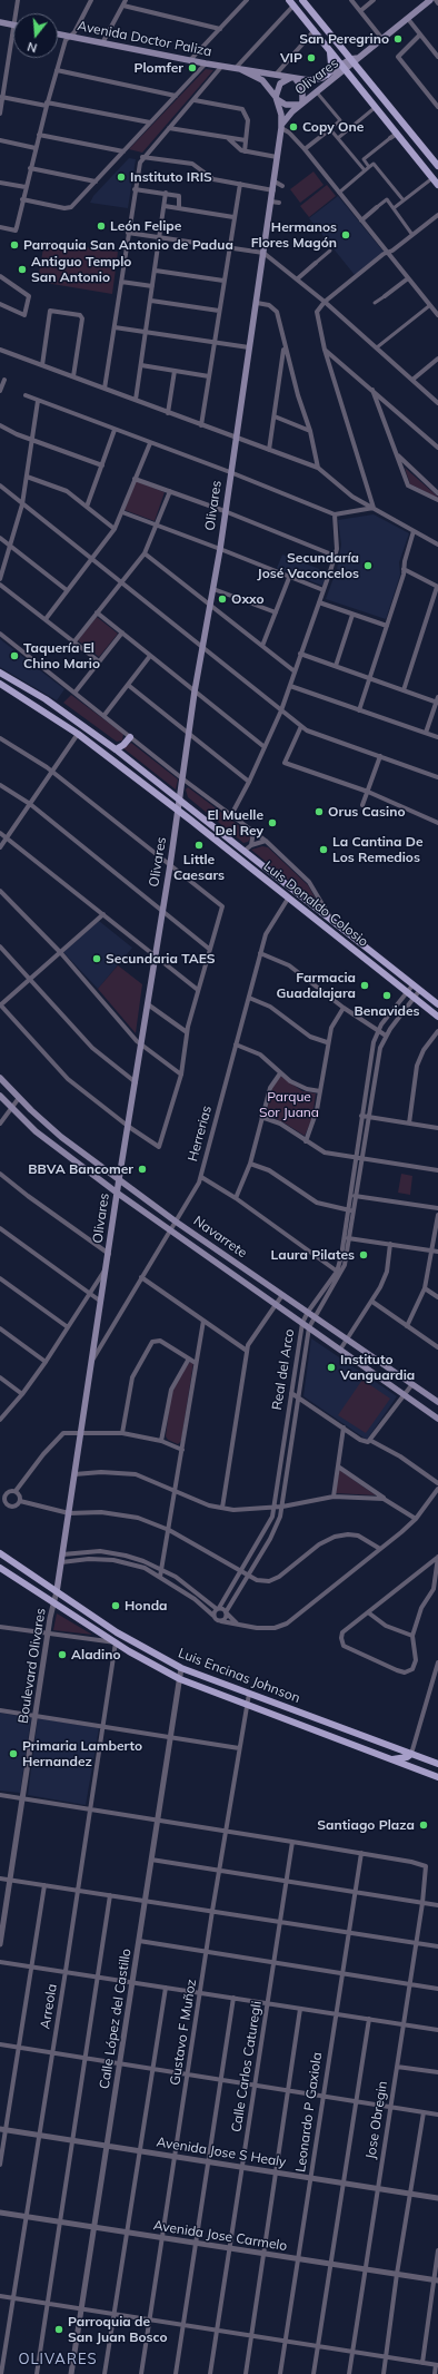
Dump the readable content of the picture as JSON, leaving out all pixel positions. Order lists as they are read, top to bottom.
{
  "streets": {
    "main road": [
      "Avenida Doctor Paliza",
      "Olivares",
      "Luis Donaldo Colosio",
      "Navarrete",
      "Luis Encinas Johnson"
    ],
    "street": [
      "Herrerias",
      "Real del Arco",
      "Boulevard Olivares",
      "Arreola",
      "Calle López del Castillo",
      "Gustavo F Muñoz",
      "Calle Carlos Caturegli",
      "Leonardo P Gaxiola",
      "Jose Obregin",
      "Avenida Jose S Healy",
      "Avenida Jose Carmelo"
    ]
  },
  "crossings": [
    ["Avenida Doctor Paliza", "Olivares"],
    ["Olivares", "Luis Donaldo Colosio"],
    ["Olivares", "Herrerias"],
    ["Olivares", "Navarrete"],
    ["Olivares", "Boulevard Olivares"],
    ["Olivares", "Luis Encinas Johnson"],
    ["Luis Donaldo Colosio", "Herrerias"],
    ["Luis Donaldo Colosio", "Real del Arco"],
    ["Herrerias", "Navarrete"],
    ["Navarrete", "Real del Arco"],
    ["Boulevard Olivares", "Luis Encinas Johnson"],
    ["Luis Encinas Johnson", "Arreola"],
    ["Luis Encinas Johnson", "Calle López del Castillo"],
    ["Luis Encinas Johnson", "Gustavo F Muñoz"],
    ["Arreola", "Avenida Jose S Healy"],
    ["Arreola", "Avenida Jose Carmelo"],
    ["Calle López del Castillo", "Avenida Jose S Healy"],
    ["Calle López del Castillo", "Avenida Jose Carmelo"],
    ["Gustavo F Muñoz", "Avenida Jose S Healy"],
    ["Gustavo F Muñoz", "Avenida Jose Carmelo"],
    ["Calle Carlos Caturegli", "Avenida Jose S Healy"],
    ["Calle Carlos Caturegli", "Avenida Jose Carmelo"],
    ["Leonardo P Gaxiola", "Jose Obregin"],
    ["Leonardo P Gaxiola", "Avenida Jose S Healy"],
    ["Leonardo P Gaxiola", "Avenida Jose Carmelo"],
    ["Jose Obregin", "Avenida Jose S Healy"],
    ["Jose Obregin", "Avenida Jose Carmelo"]
  ],
  "districts": ["OLIVARES"],
  "parks": ["Parque Sor Juana"],
  "places": [
    "San Peregrino",
    "VIP",
    "Plomfer",
    "Copy One",
    "Instituto IRIS",
    "León Felipe",
    "Hermanos Flores Magón",
    "Parroquia San Antonio de Padua",
    "Antiguo Templo San Antonio",
    "Secundaría José Vaconcelos",
    "Oxxo",
    "Taquería El Chino Mario",
    "Orus Casino",
    "El Muelle Del Rey",
    "Little Caesars",
    "La Cantina De Los Remedios",
    "Secundaria TAES",
    "Farmacia Guadalajara",
    "Benavides",
    "BBVA Bancomer",
    "Laura Pilates",
    "Instituto Vanguardia",
    "Honda",
    "Aladino",
    "Primaria Lamberto Hernandez",
    "Santiago Plaza",
    "Parroquia de San Juan Bosco"
  ],
  "north": "bottom"
}
